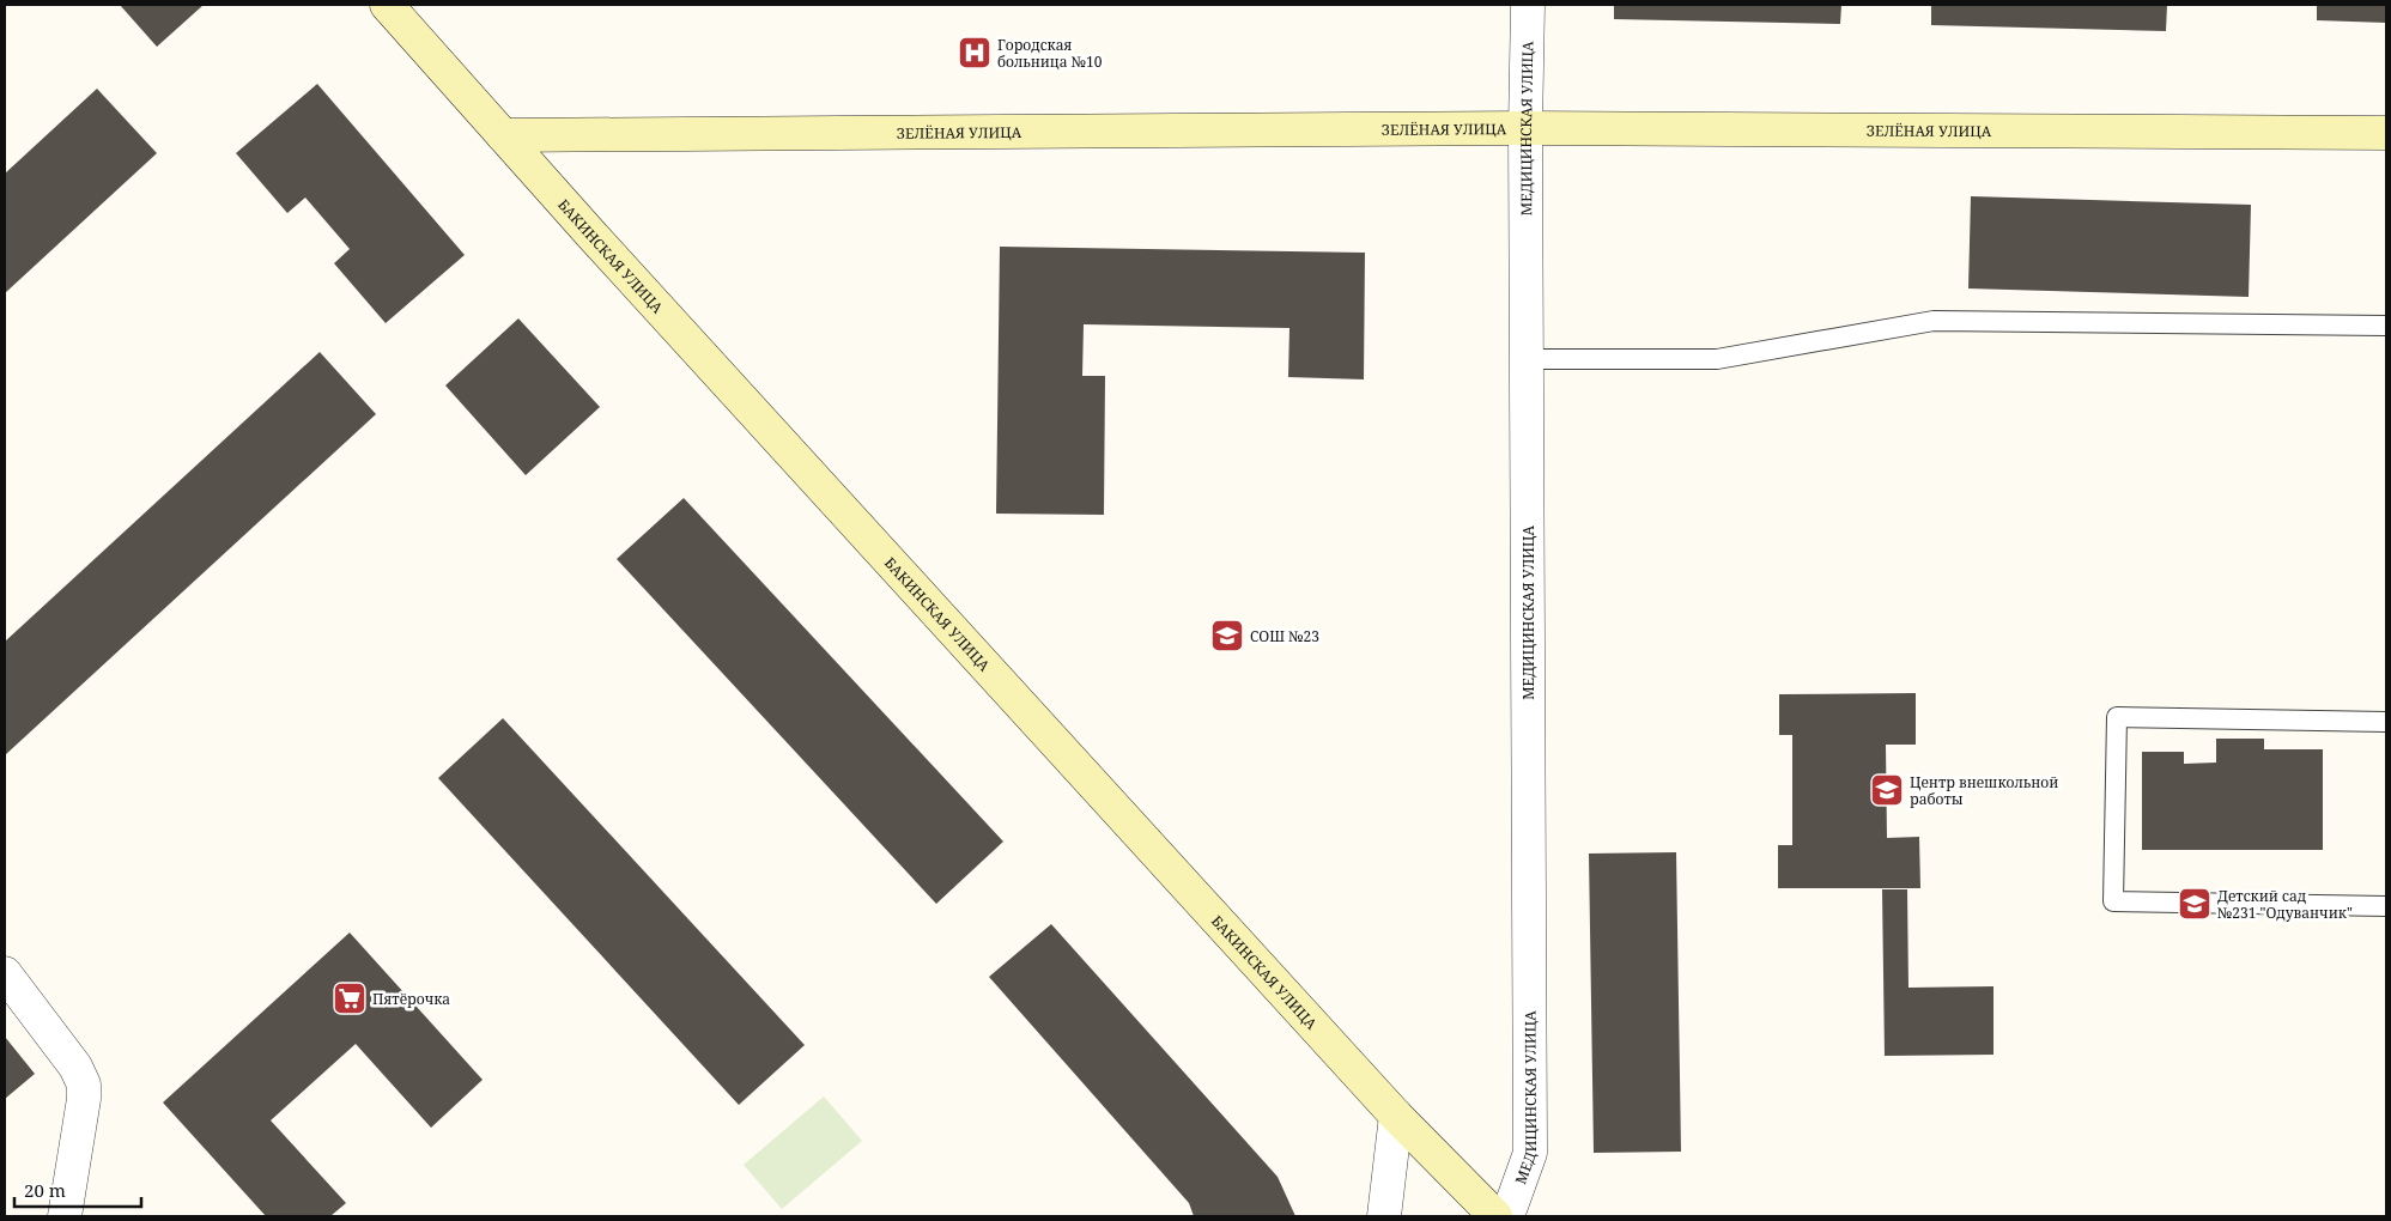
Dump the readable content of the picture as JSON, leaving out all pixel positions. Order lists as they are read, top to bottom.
{
  "streets": {
    "street": ["ЗЕЛЁНАЯ УЛИЦА", "МЕДИЦИНСКАЯ УЛИЦА", "БАКИНСКАЯ УЛИЦА"]
  },
  "crossings": [
    ["ЗЕЛЁНАЯ УЛИЦА", "МЕДИЦИНСКАЯ УЛИЦА"],
    ["ЗЕЛЁНАЯ УЛИЦА", "БАКИНСКАЯ УЛИЦА"]
  ],
  "places": {
    "hospital": ["Городская больница №10"],
    "school or university": ["СОШ №23", "Центр внешкольной работы", "Детский сад №231 \"Одуванчик\""],
    "supermarket": ["Пятёрочка"]
  },
  "scale_bar": "20 m"
}
